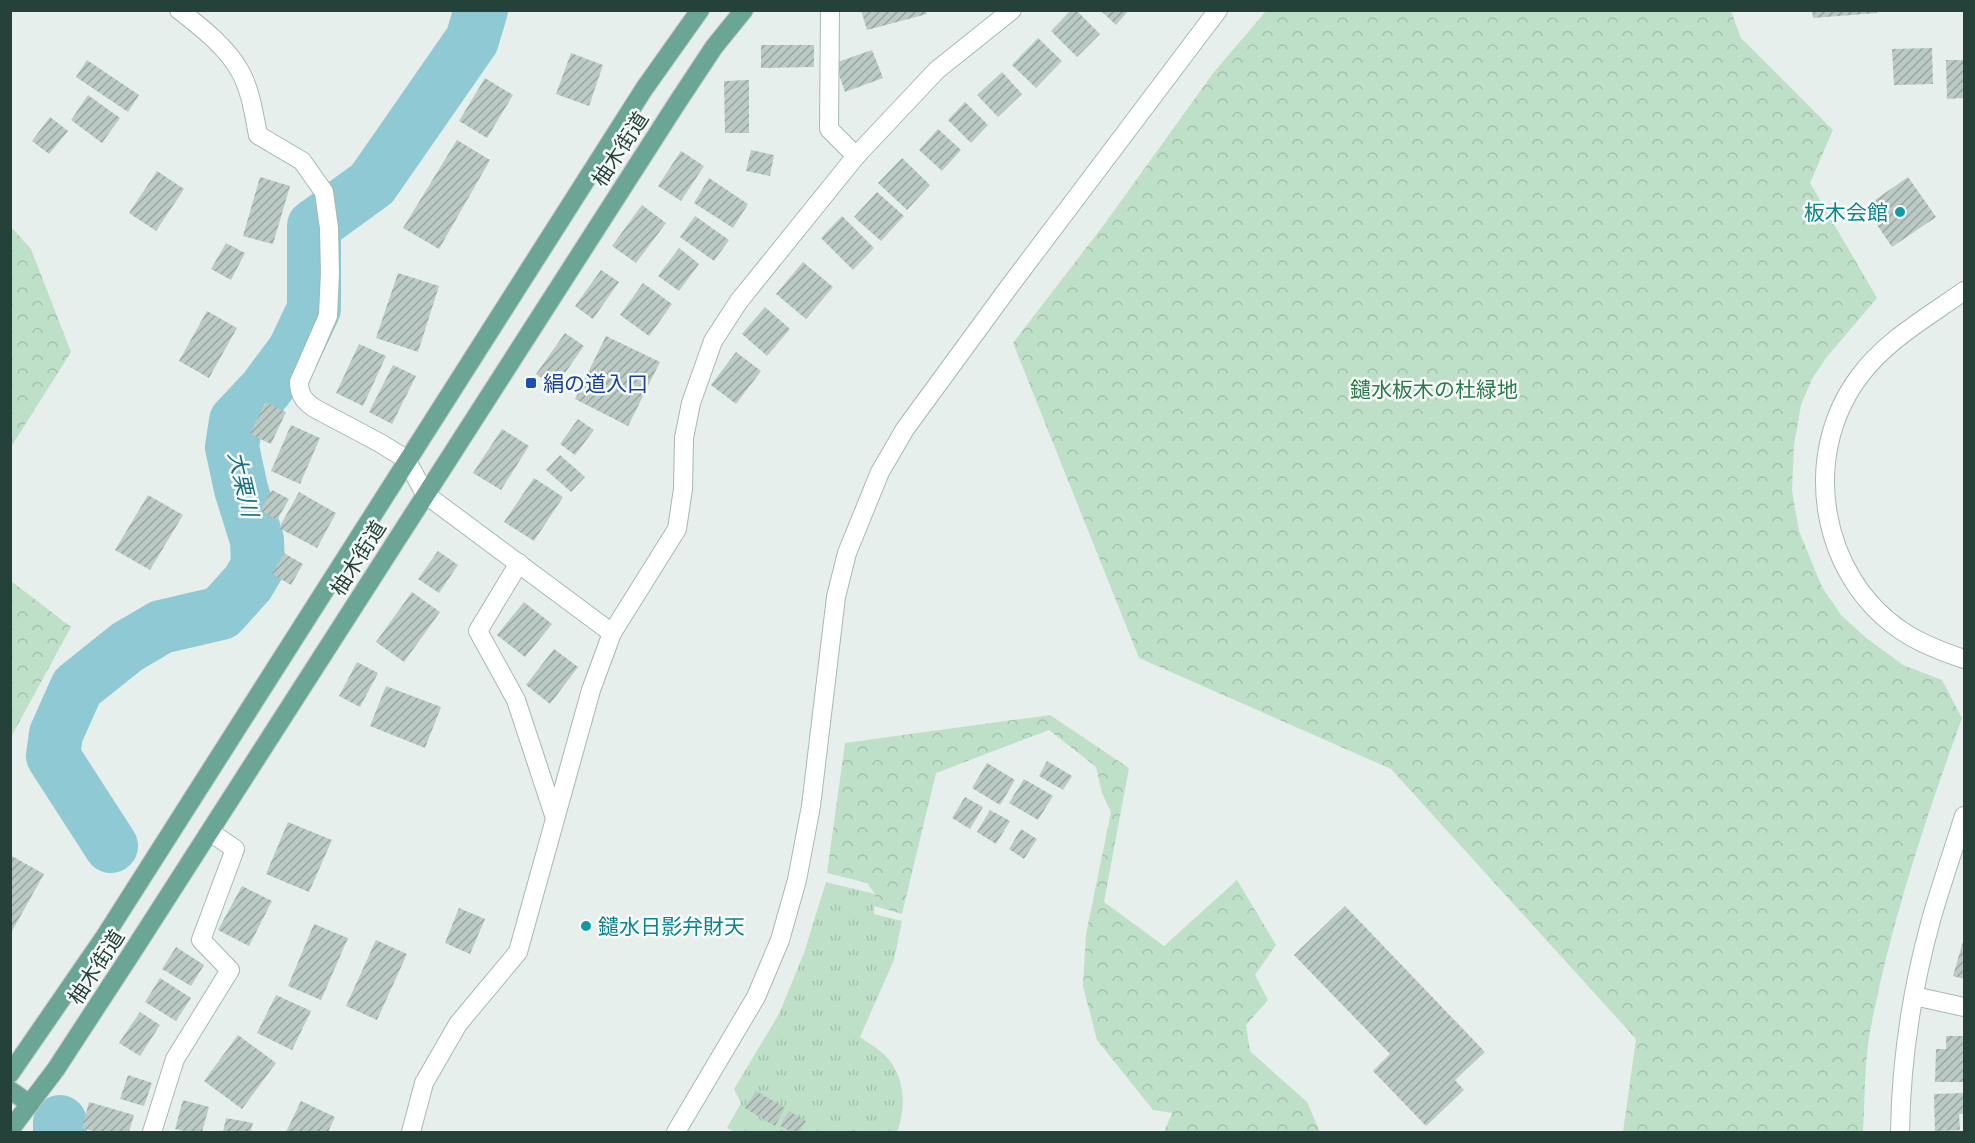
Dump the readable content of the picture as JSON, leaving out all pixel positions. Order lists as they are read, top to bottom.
{
  "streets": {
    "main road": ["柚木街道"]
  },
  "water": ["大栗川"],
  "parks": ["鑓水板木の杜緑地"],
  "places": {
    "other": ["板木会館", "鑓水日影弁財天"],
    "transit": ["絹の道入口"]
  }
}
